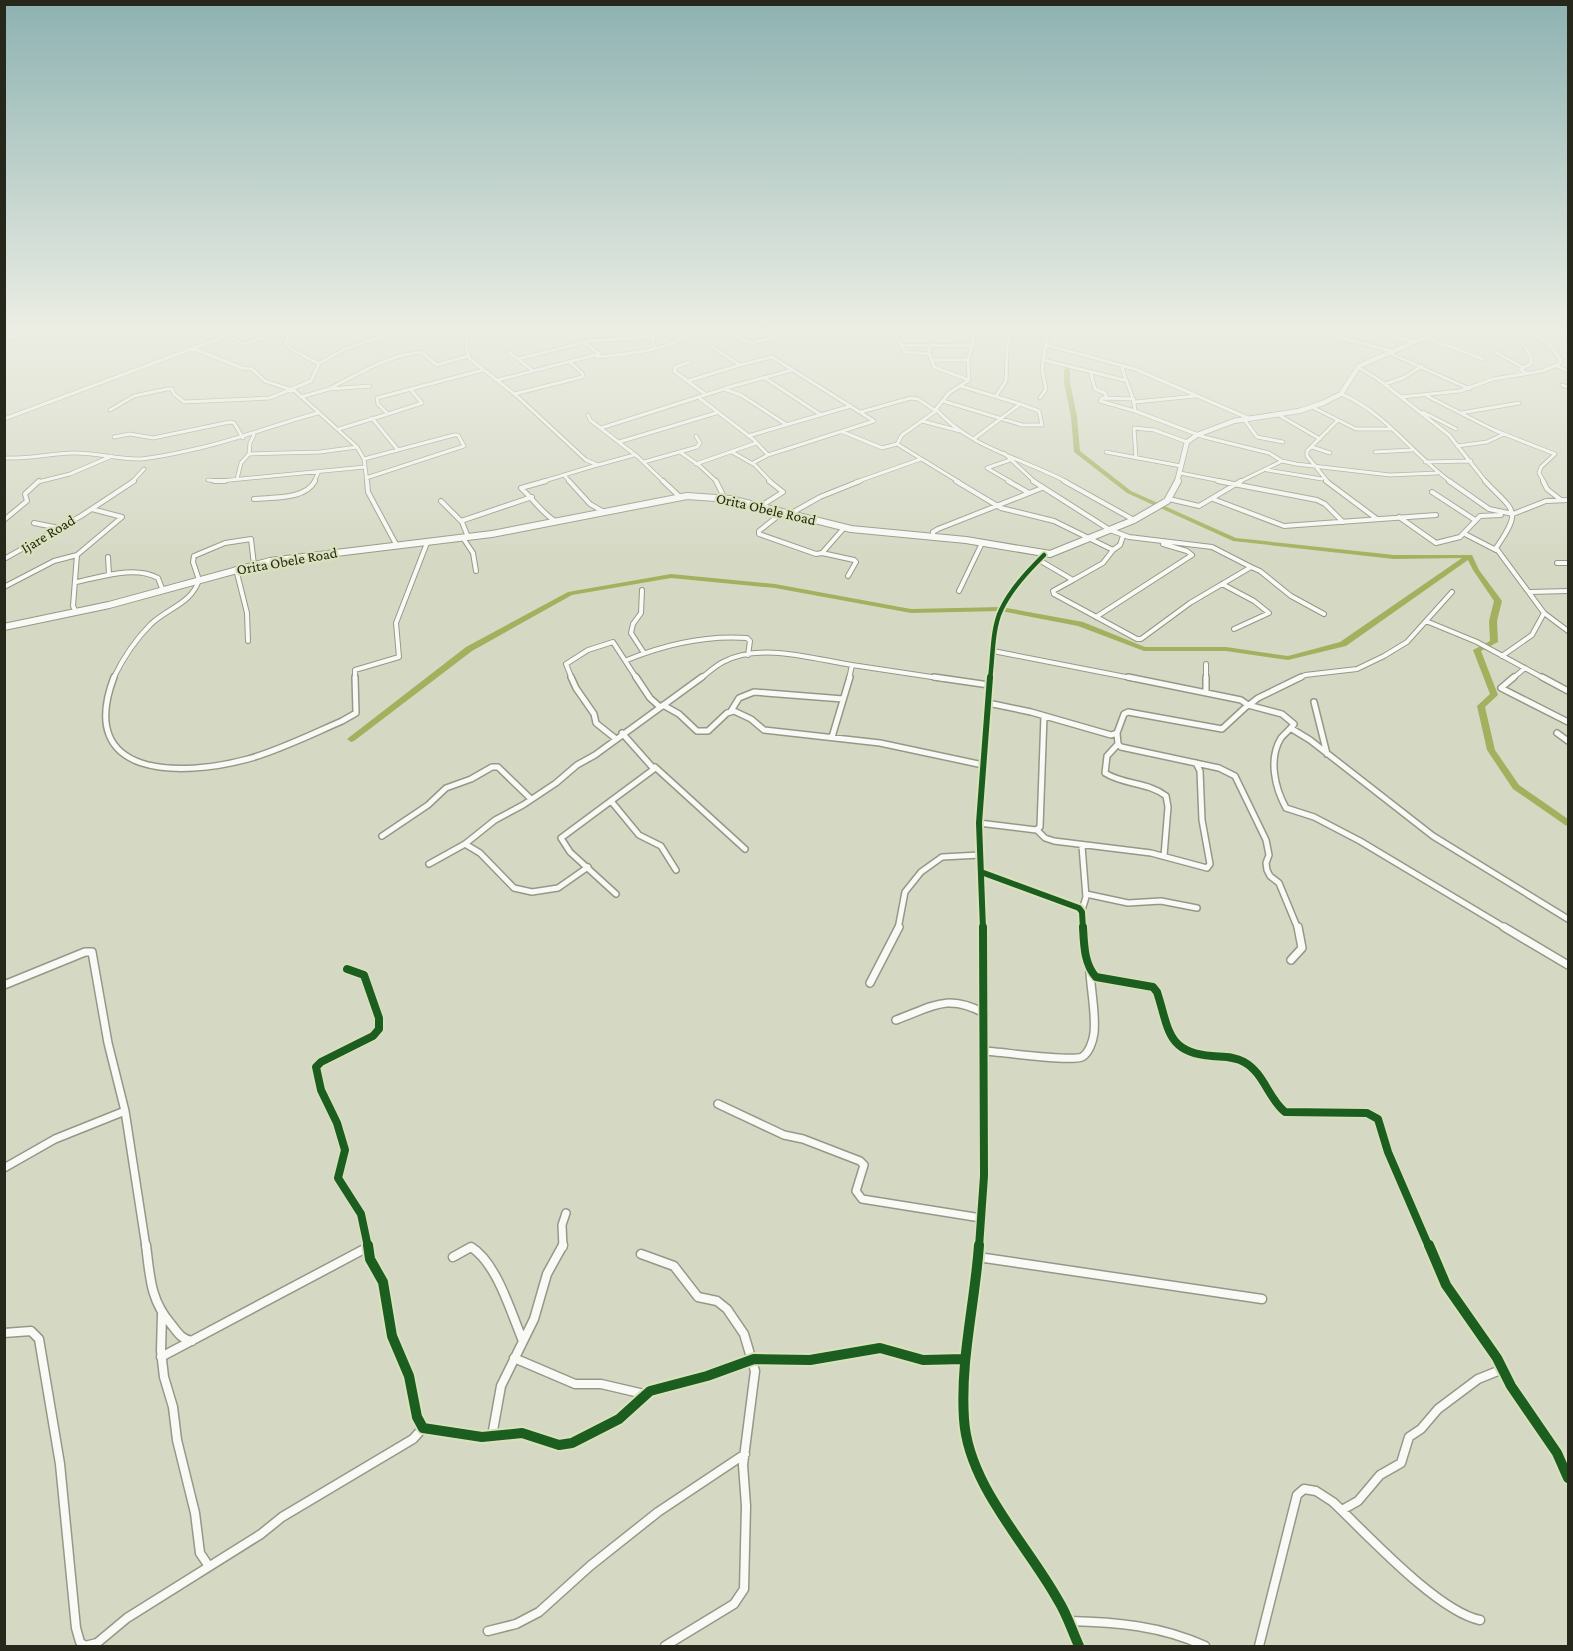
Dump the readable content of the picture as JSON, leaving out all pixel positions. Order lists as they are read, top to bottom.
{
  "streets": {
    "main road": ["Orita Obele Road"],
    "street": ["Ijare Road"]
  }
}
